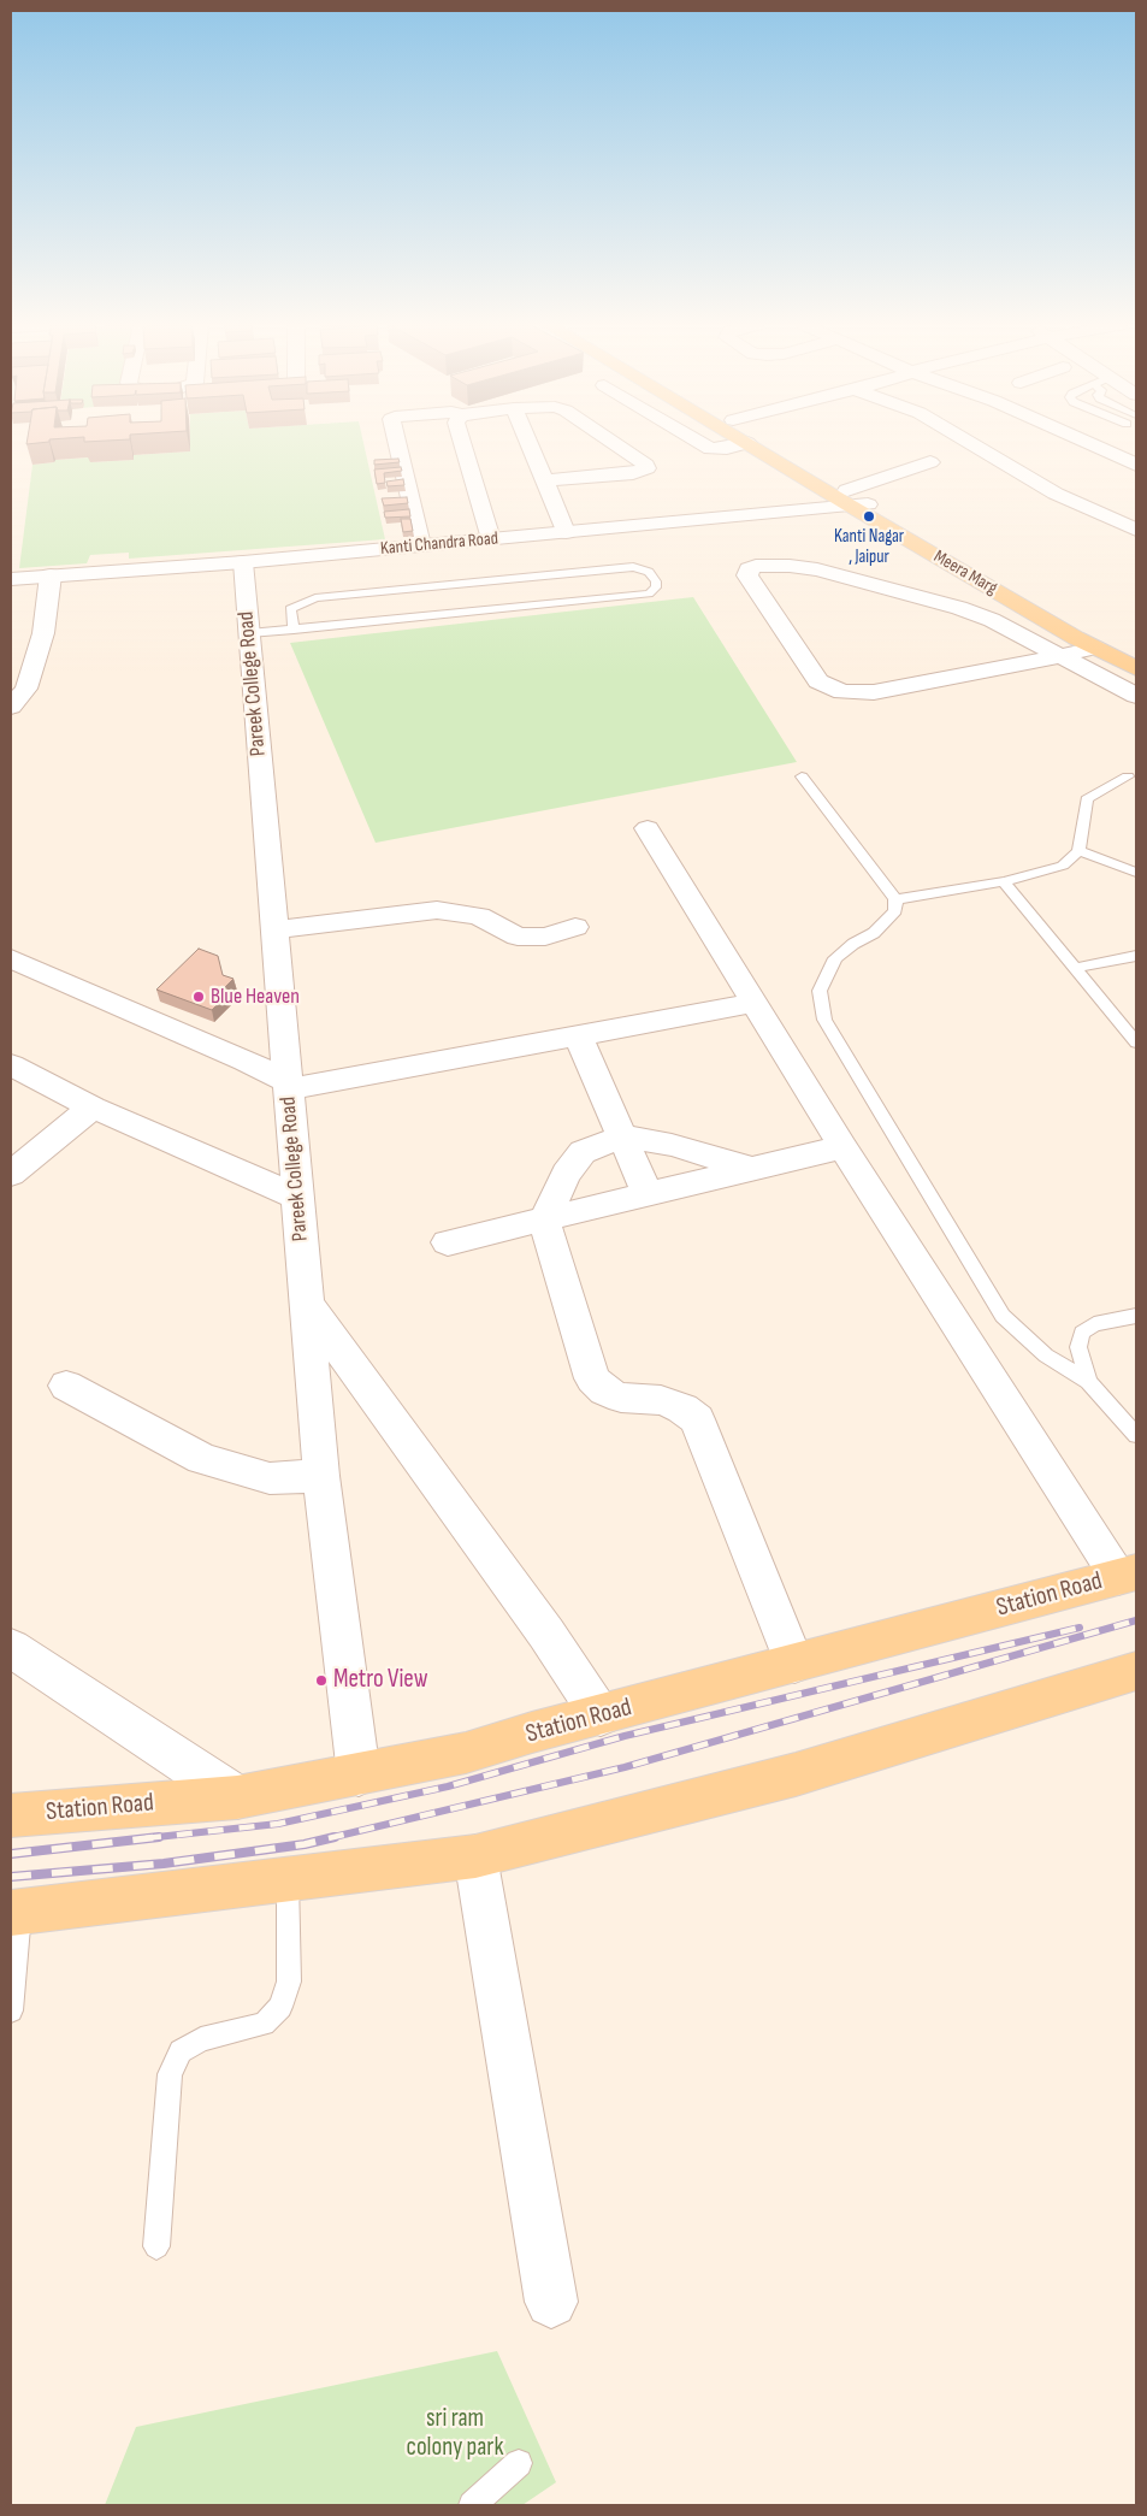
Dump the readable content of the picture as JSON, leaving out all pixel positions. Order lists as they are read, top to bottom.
{
  "streets": {
    "main road": ["Meera Marg", "Station Road"],
    "street": ["Kanti Chandra Road", "Pareek College Road"]
  },
  "crossings": [
    ["Kanti Chandra Road", "Meera Marg"],
    ["Kanti Chandra Road", "Pareek College Road"],
    ["Pareek College Road", "Station Road"]
  ],
  "parks": ["sri ram colony park"],
  "places": ["Kanti Nagar , Jaipur", "Blue Heaven", "Metro View"]
}
